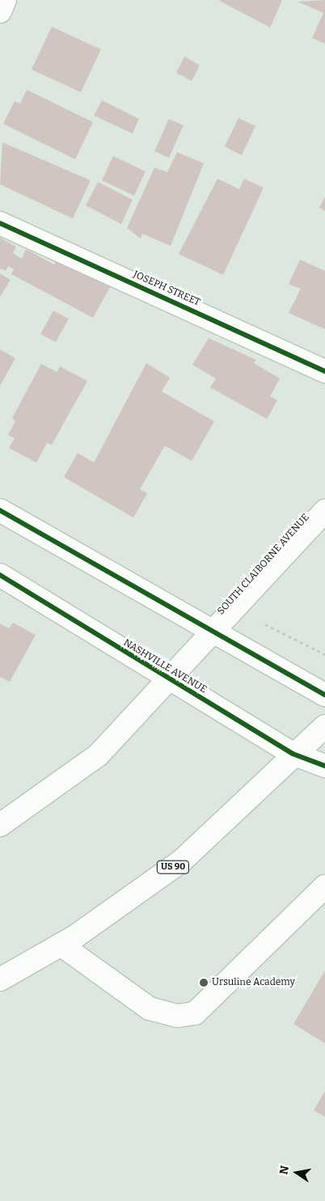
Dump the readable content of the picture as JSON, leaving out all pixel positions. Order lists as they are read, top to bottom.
{
  "streets": {
    "street": [
      "JOSEPH STREET",
      "SOUTH CLAIBORNE AVENUE",
      "NASHVILLE AVENUE",
      "US 90"
    ]
  },
  "crossings": [
    ["SOUTH CLAIBORNE AVENUE", "NASHVILLE AVENUE"],
    ["NASHVILLE AVENUE", "US 90"]
  ],
  "places": ["Ursuline Academy"],
  "north": "left"
}
